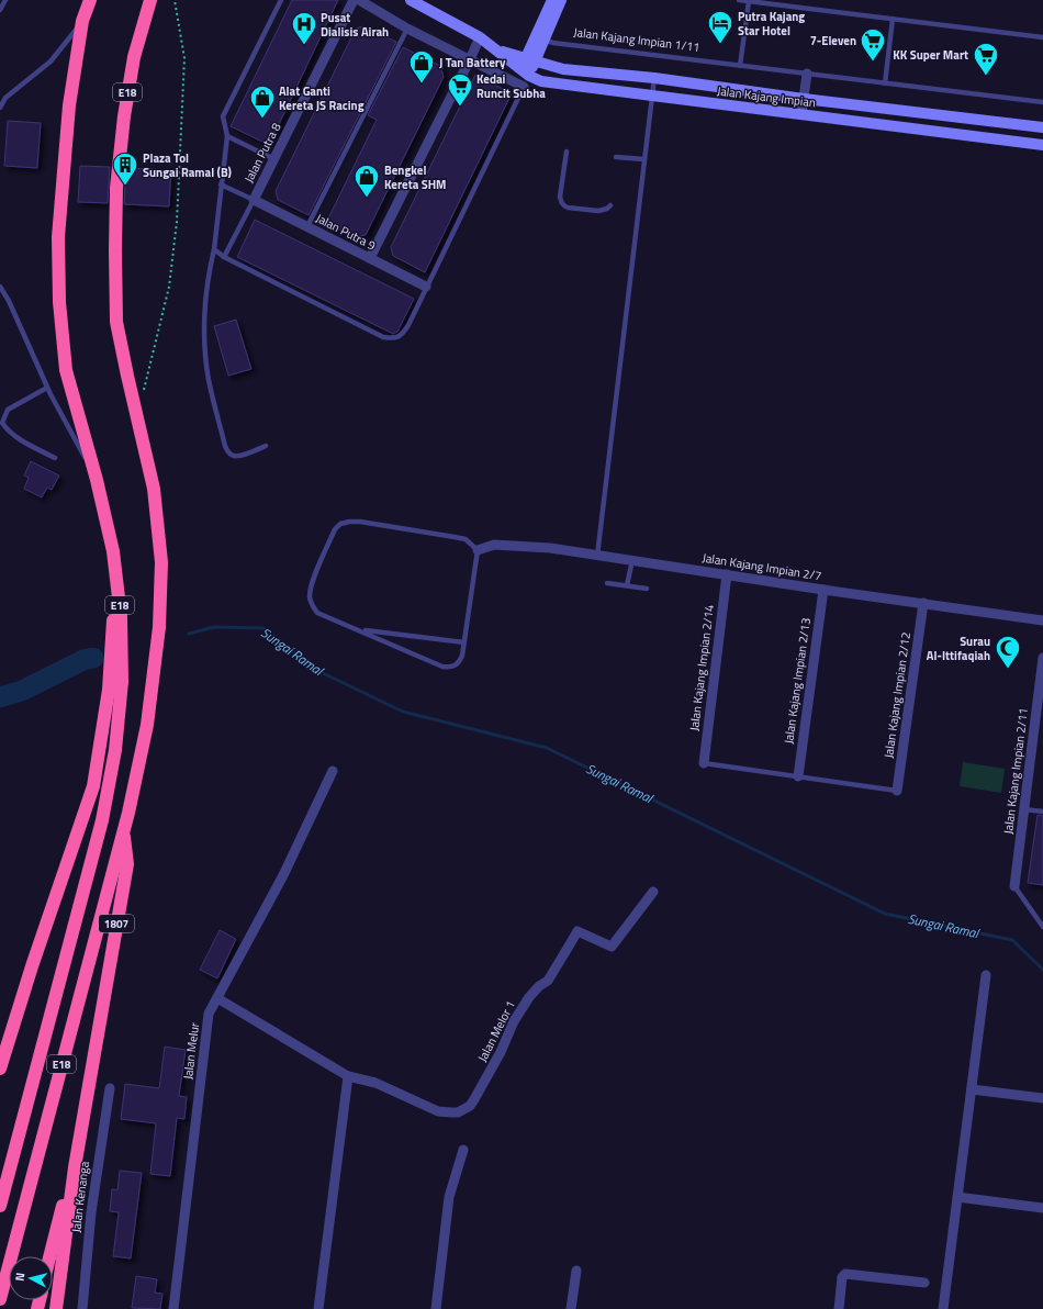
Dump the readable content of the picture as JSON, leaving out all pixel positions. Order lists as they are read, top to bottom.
{
  "streets": {
    "highway": ["E18", "1807"],
    "street": [
      "Jalan Kajang Impian",
      "Jalan Putra 8",
      "Jalan Putra 9",
      "Jalan Kajang Impian 2/7",
      "Jalan Kajang Impian 2/14",
      "Jalan Kajang Impian 2/13",
      "Jalan Kajang Impian 2/12",
      "Jalan Kajang Impian 2/11",
      "Jalan Melor 1",
      "Jalan Melur",
      "Jalan Kenanga"
    ],
    "lane": ["Jalan Kajang Impian 1/11"]
  },
  "crossings": [
    ["E18", "1807"],
    ["Jalan Putra 8", "Jalan Putra 9"],
    ["Jalan Kajang Impian 2/7", "Jalan Kajang Impian 2/14"],
    ["Jalan Kajang Impian 2/7", "Jalan Kajang Impian 2/13"],
    ["Jalan Kajang Impian 2/7", "Jalan Kajang Impian 2/12"],
    ["Jalan Melor 1", "Jalan Melur"]
  ],
  "water": ["Sungai Ramal"],
  "places": {
    "hotel": ["Putra Kajang Star Hotel"],
    "hospital": ["Pusat Dialisis Airah"],
    "supermarket": ["7-Eleven", "KK Super Mart", "Kedai Runcit Subha"],
    "shop": ["J Tan Battery", "Alat Ganti Kereta JS Racing", "Bengkel Kereta SHM"],
    "building": ["Plaza Tol Sungai Ramal (B)"],
    "mosque": ["Surau Al-Ittifaqiah"]
  },
  "north": "left"
}
